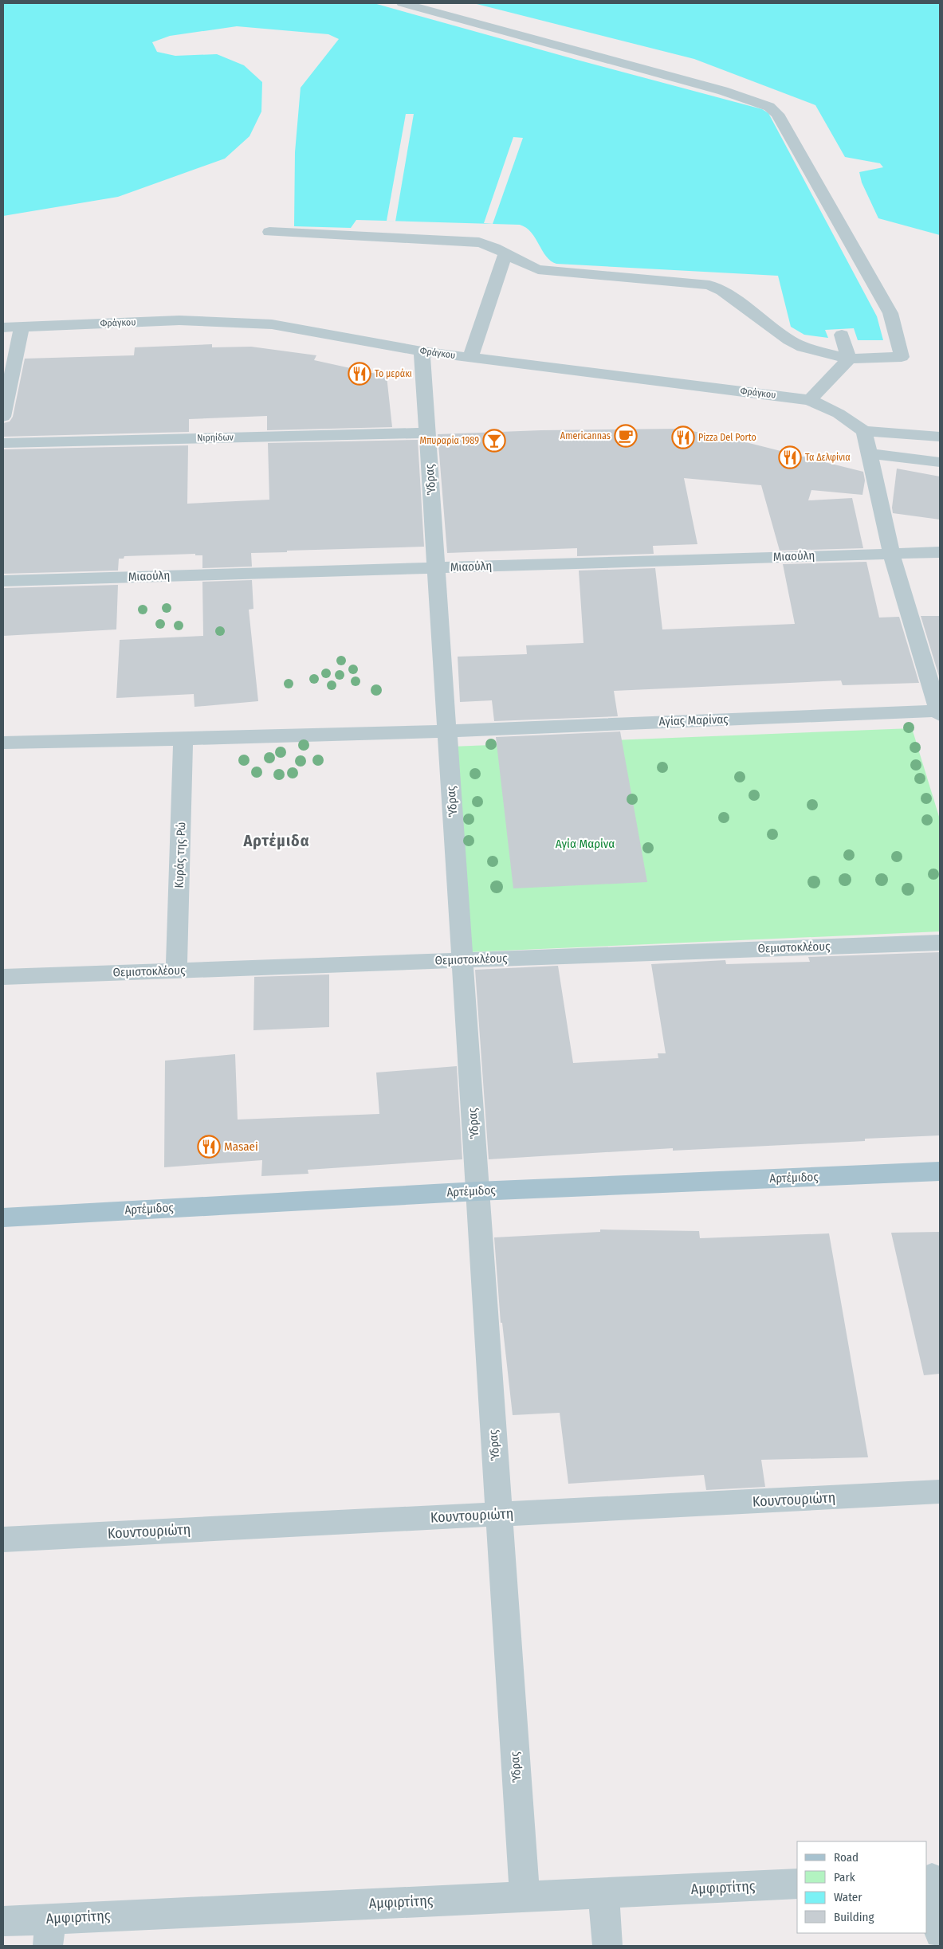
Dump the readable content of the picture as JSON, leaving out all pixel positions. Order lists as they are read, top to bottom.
{
  "streets": {
    "main road": ["Αρτέμιδος"],
    "street": [
      "Φράγκου",
      "Νιρηίδων",
      "Ύδρας",
      "Μιαούλη",
      "Αγίας Μαρίνας",
      "Κυράς της Ρώ",
      "Θεμιστοκλέους",
      "Κουντουριώτη",
      "Αμφιρτίτης"
    ]
  },
  "crossings": [
    ["Φράγκου", "Ύδρας"],
    ["Νιρηίδων", "Ύδρας"],
    ["Ύδρας", "Μιαούλη"],
    ["Ύδρας", "Αγίας Μαρίνας"],
    ["Ύδρας", "Θεμιστοκλέους"],
    ["Ύδρας", "Αρτέμιδος"],
    ["Ύδρας", "Κουντουριώτη"],
    ["Ύδρας", "Αμφιρτίτης"],
    ["Αγίας Μαρίνας", "Κυράς της Ρώ"],
    ["Κυράς της Ρώ", "Θεμιστοκλέους"]
  ],
  "districts": ["Αρτέμιδα"],
  "parks": ["Αγία Μαρίνα"],
  "places": {
    "restaurant": [
      "Το μεράκι",
      "Pizza Del Porto",
      "Τα Δελφίνια",
      "Masaei"
    ],
    "cafe": ["Americannas"],
    "bar": ["Μπυραρία 1989"]
  },
  "legend": [
    "Road",
    "Park",
    "Water",
    "Building"
  ]
}
